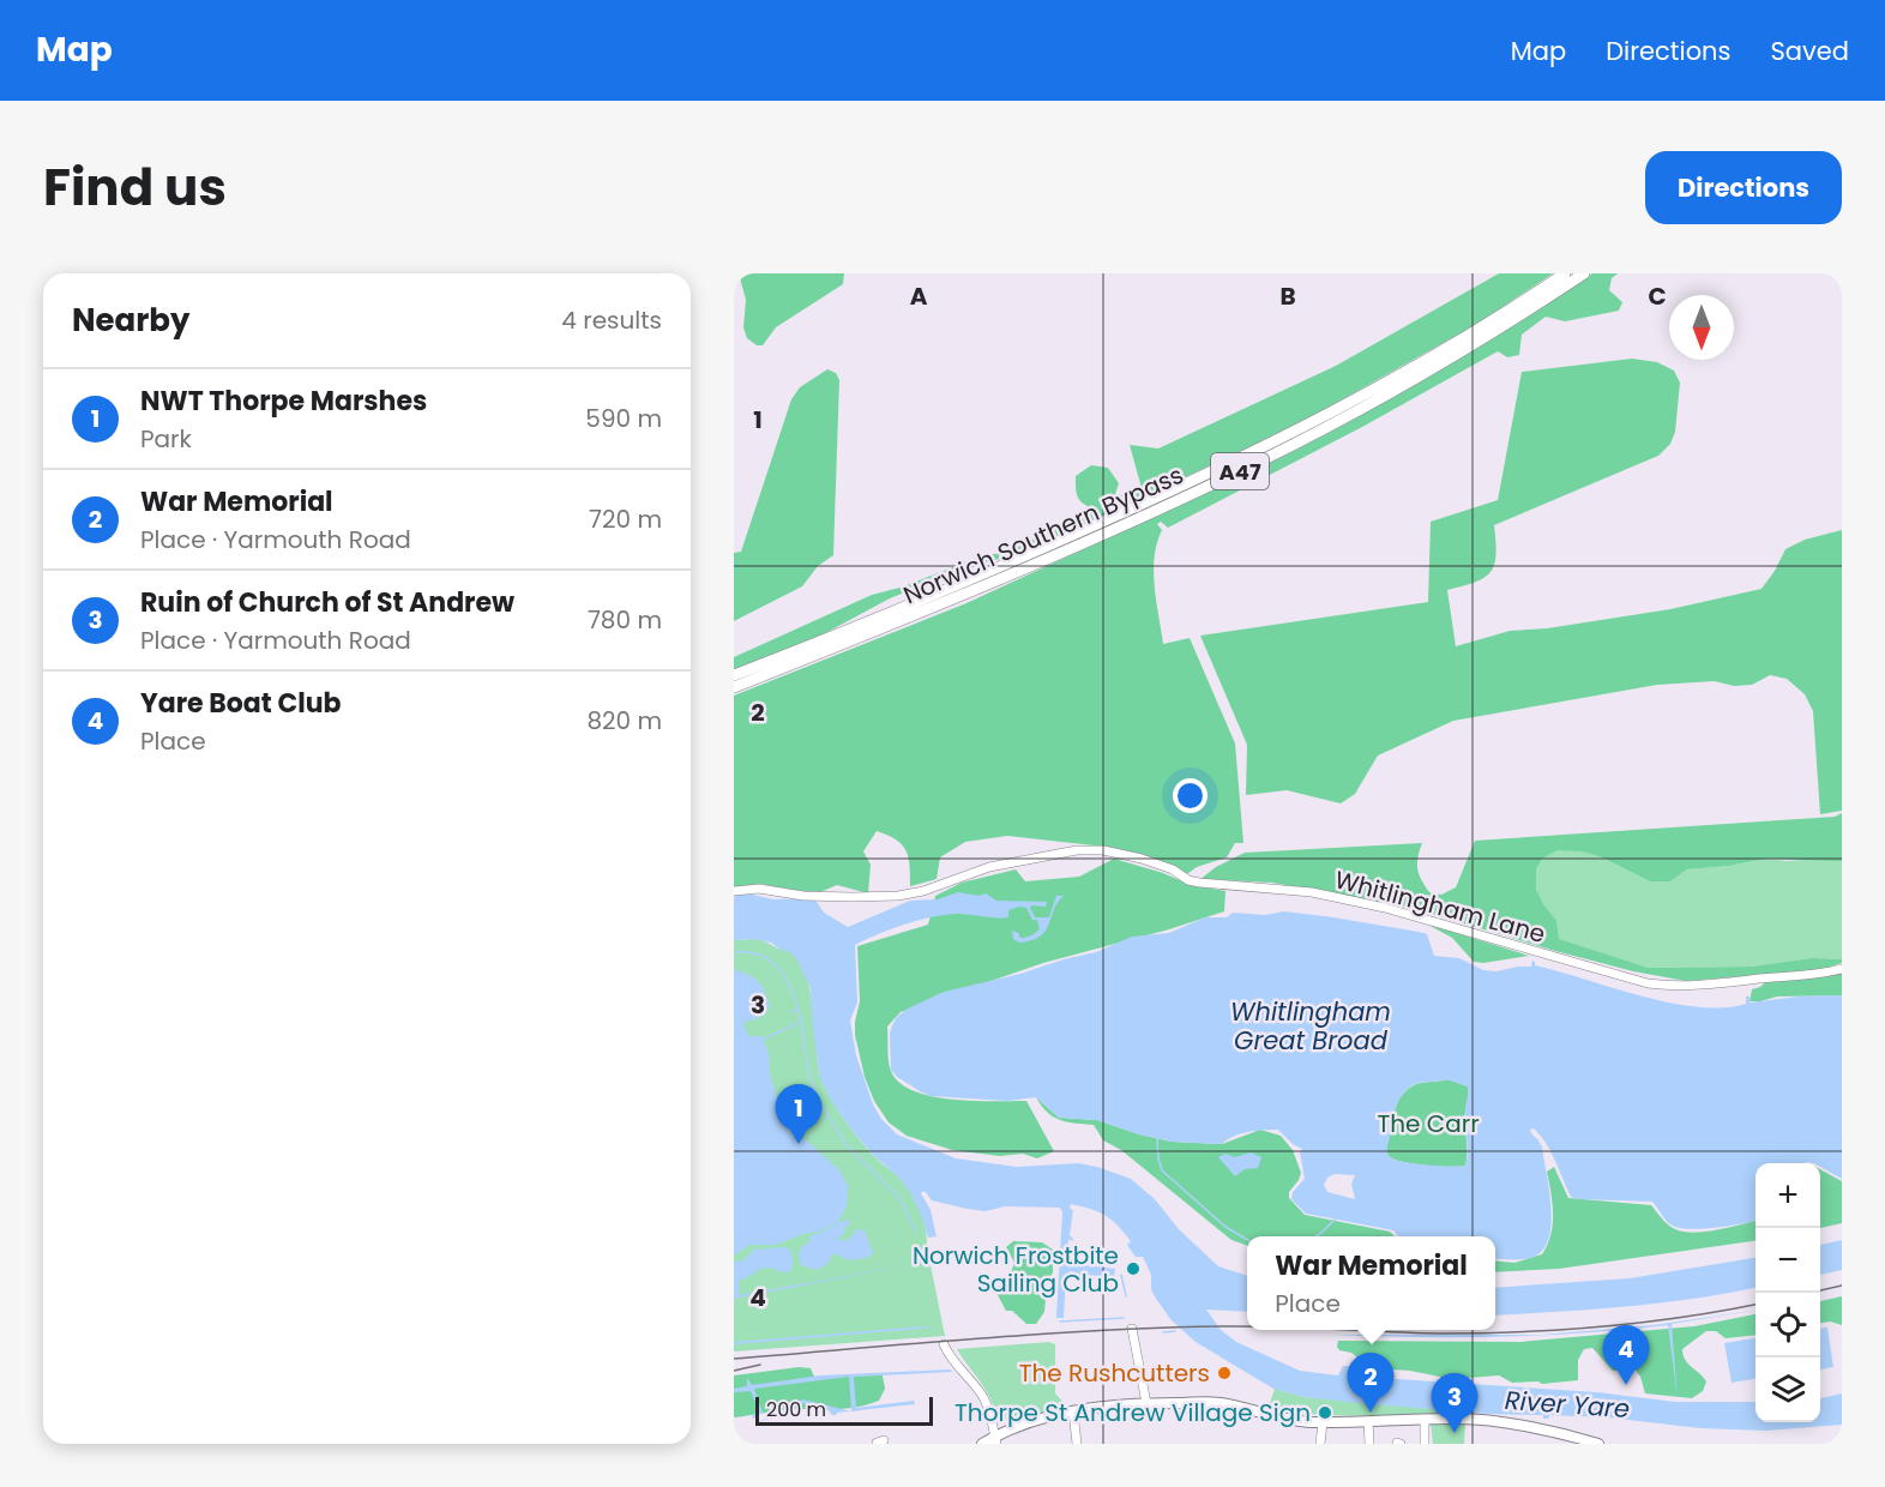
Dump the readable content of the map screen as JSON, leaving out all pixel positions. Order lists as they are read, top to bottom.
{
  "streets": {
    "highway": ["A47", "Norwich Southern Bypass"],
    "street": ["Whitlingham Lane"]
  },
  "water": ["Whitlingham Great Broad", "River Yare"],
  "parks": ["The Carr"],
  "places": ["Norwich Frostbite Sailing Club", "The Rushcutters", "Thorpe St Andrew Village Sign"],
  "scale_bar": "200 m",
  "north": "bottom",
  "page": {
    "header": "Map",
    "nav": ["Map", "Directions", "Saved"],
    "title": "Find us",
    "buttons": "Directions",
    "heading": ["Nearby", "4 results"],
    "list": [
      {
        "mark": "1",
        "name": "NWT Thorpe Marshes",
        "note": "Park",
        "value": "590 m"
      },
      {
        "mark": "2",
        "name": "War Memorial",
        "note": "Place · Yarmouth Road",
        "value": "720 m"
      },
      {
        "mark": "3",
        "name": "Ruin of Church of St Andrew",
        "note": "Place · Yarmouth Road",
        "value": "780 m"
      },
      {
        "mark": "4",
        "name": "Yare Boat Club",
        "note": "Place",
        "value": "820 m"
      }
    ],
    "pins": [
      "1",
      "4",
      "2",
      "3"
    ],
    "map_buttons": ["+", "−"],
    "popup": ["War Memorial", "Place"],
    "scale": "200 m"
  },
  "grid": {
    "columns": ["A", "B", "C"],
    "rows": [
      "1",
      "2",
      "3",
      "4"
    ]
  }
}
